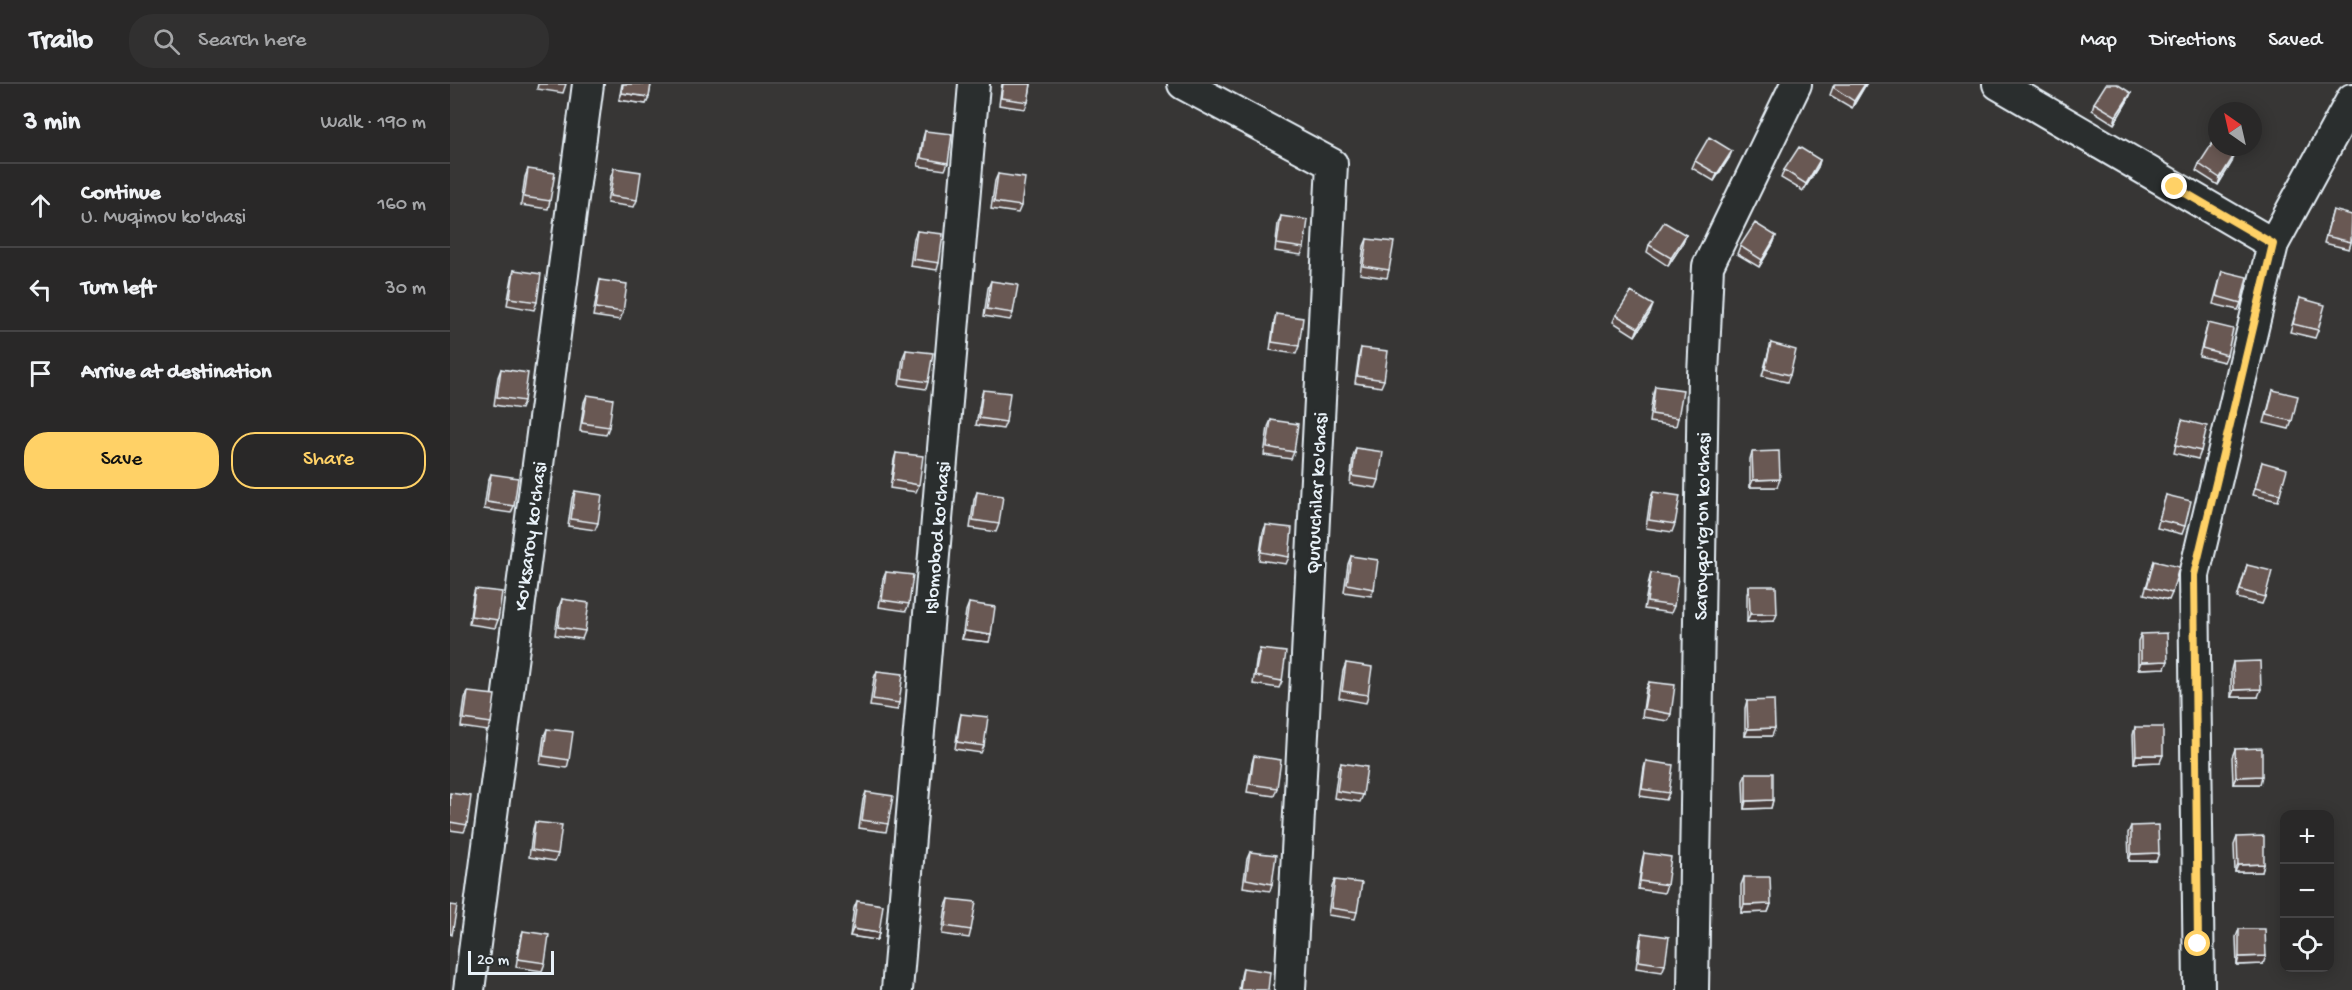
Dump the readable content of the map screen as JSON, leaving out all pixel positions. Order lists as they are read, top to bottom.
{
  "streets": {
    "street": [
      "Quruvchilar ko'chasi",
      "Saroyqo'rg'on ko'chasi",
      "Ko'ksaroy ko'chasi",
      "Islomobod ko'chasi"
    ]
  },
  "scale_bar": "20 m",
  "north": "top left",
  "page": {
    "header": "Trailo",
    "search": "Search here",
    "nav": ["Map", "Directions", "Saved"],
    "heading": ["3 min", "Walk · 190 m"],
    "list": [
      ["Continue", "U. Muqimov ko'chasi", "160 m"],
      ["Turn left", "30 m"],
      "Arrive at destination"
    ],
    "buttons": ["Save", "Share"],
    "map_buttons": ["+", "−"],
    "scale": "20 m"
  }
}
